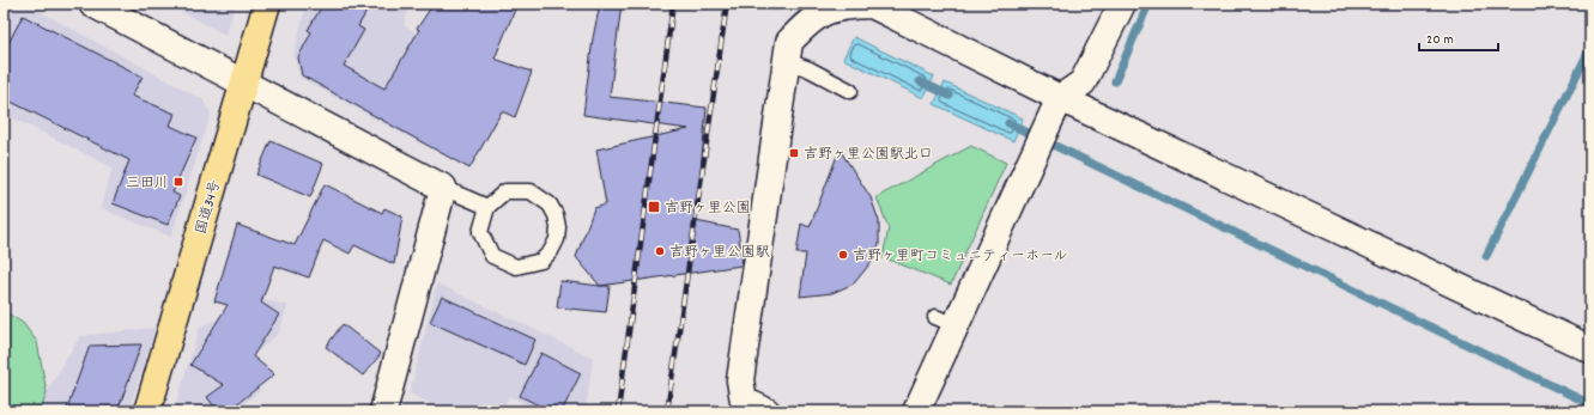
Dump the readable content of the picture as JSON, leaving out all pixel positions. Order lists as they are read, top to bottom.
{
  "streets": {
    "highway": ["国道34号"]
  },
  "places": {
    "transit": ["吉野ヶ里公園駅北口", "三田川", "吉野ヶ里公園"],
    "other": ["吉野ヶ里公園駅", "吉野ヶ里町コミュニティーホール"]
  },
  "scale_bar": "20 m"
}
